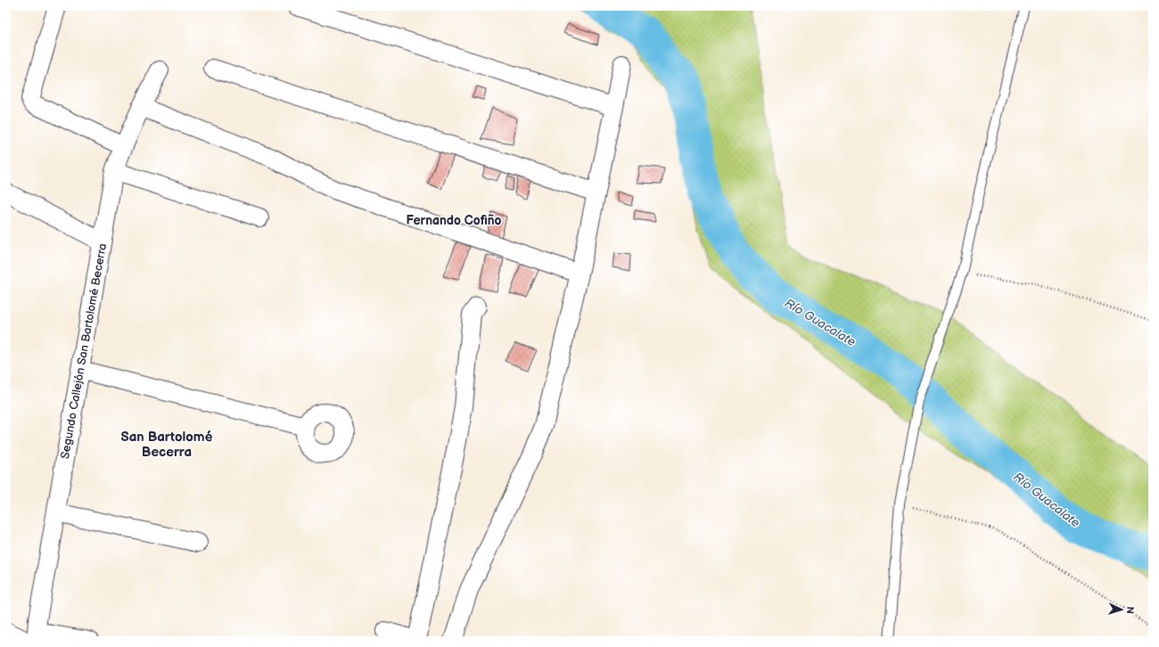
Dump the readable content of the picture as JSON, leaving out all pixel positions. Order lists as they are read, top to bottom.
{
  "streets": {
    "street": ["Segundo Callejón San Bartolomé Becerra"]
  },
  "districts": ["Fernando Cofiño", "San Bartolomé Becerra"],
  "water": ["Río Guacalate"],
  "north": "right"
}
